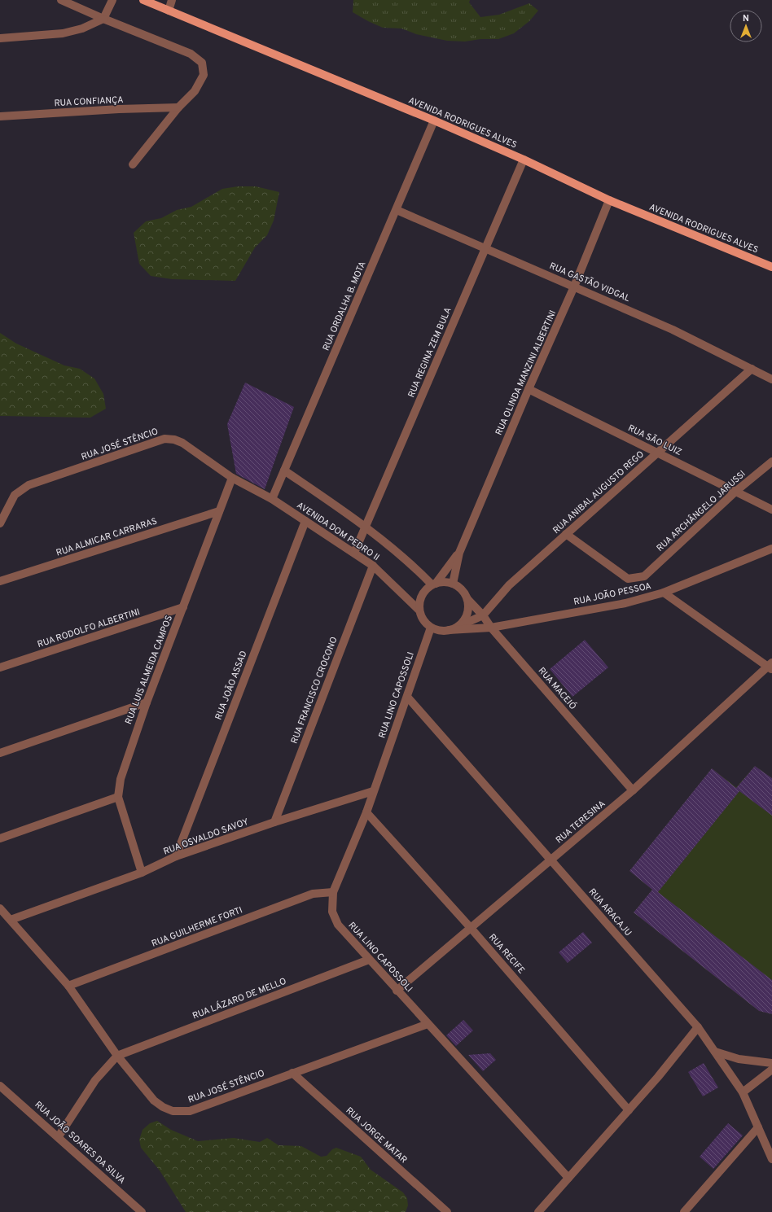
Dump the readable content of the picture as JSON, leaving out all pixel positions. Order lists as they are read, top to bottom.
{
  "streets": {
    "main road": ["AVENIDA RODRIGUES ALVES"],
    "street": [
      "RUA CONFIANÇA",
      "RUA GASTÃO VIDGAL",
      "RUA ORDALHA B. MOTA",
      "RUA REGINA ZEM BULA",
      "RUA OLINDA MANZINI ALBERTINI",
      "RUA SÃO LUIZ",
      "RUA JOSÉ STÊNCIO",
      "RUA ANIBAL AUGUSTO REGO",
      "RUA ARCHÂNGELO JARUSSI",
      "AVENIDA DOM PEDRO II",
      "RUA ALMICAR CARRARAS",
      "RUA JOÃO PESSOA",
      "RUA RODOLFO ALBERTINI",
      "RUA LUIS ALMEIDA CAMPOS",
      "RUA JOÃO ASSAD",
      "RUA MACEIÓ",
      "RUA FRANCISCO CROCONO",
      "RUA LINO CAPOSSOLI",
      "RUA TERESINA",
      "RUA OSVALDO SAVOY",
      "RUA ARACAJU",
      "RUA GUILHERME FORTI",
      "RUA RECIFE",
      "RUA LÁZARO DE MELLO",
      "RUA JORGE MATAR",
      "RUA JOÃO SOARES DA SILVA"
    ]
  },
  "crossings": [
    ["AVENIDA RODRIGUES ALVES", "RUA ORDALHA B. MOTA"],
    ["AVENIDA RODRIGUES ALVES", "RUA REGINA ZEM BULA"],
    ["AVENIDA RODRIGUES ALVES", "RUA OLINDA MANZINI ALBERTINI"],
    ["RUA GASTÃO VIDGAL", "RUA ORDALHA B. MOTA"],
    ["RUA GASTÃO VIDGAL", "RUA REGINA ZEM BULA"],
    ["RUA GASTÃO VIDGAL", "RUA OLINDA MANZINI ALBERTINI"],
    ["RUA GASTÃO VIDGAL", "RUA ANIBAL AUGUSTO REGO"],
    ["RUA ORDALHA B. MOTA", "RUA JOSÉ STÊNCIO"],
    ["RUA ORDALHA B. MOTA", "AVENIDA DOM PEDRO II"],
    ["RUA REGINA ZEM BULA", "AVENIDA DOM PEDRO II"],
    ["RUA OLINDA MANZINI ALBERTINI", "RUA SÃO LUIZ"],
    ["RUA OLINDA MANZINI ALBERTINI", "RUA ANIBAL AUGUSTO REGO"],
    ["RUA OLINDA MANZINI ALBERTINI", "AVENIDA DOM PEDRO II"],
    ["RUA OLINDA MANZINI ALBERTINI", "RUA JOÃO PESSOA"],
    ["RUA OLINDA MANZINI ALBERTINI", "RUA MACEIÓ"],
    ["RUA OLINDA MANZINI ALBERTINI", "RUA LINO CAPOSSOLI"],
    ["RUA SÃO LUIZ", "RUA ANIBAL AUGUSTO REGO"],
    ["RUA SÃO LUIZ", "RUA ARCHÂNGELO JARUSSI"],
    ["RUA JOSÉ STÊNCIO", "AVENIDA DOM PEDRO II"],
    ["RUA JOSÉ STÊNCIO", "RUA LUIS ALMEIDA CAMPOS"],
    ["RUA JOSÉ STÊNCIO", "RUA LINO CAPOSSOLI"],
    ["RUA JOSÉ STÊNCIO", "RUA OSVALDO SAVOY"],
    ["RUA JOSÉ STÊNCIO", "RUA GUILHERME FORTI"],
    ["RUA JOSÉ STÊNCIO", "RUA LÁZARO DE MELLO"],
    ["RUA JOSÉ STÊNCIO", "RUA JORGE MATAR"],
    ["RUA ANIBAL AUGUSTO REGO", "RUA ARCHÂNGELO JARUSSI"],
    ["RUA ANIBAL AUGUSTO REGO", "AVENIDA DOM PEDRO II"],
    ["RUA ANIBAL AUGUSTO REGO", "RUA JOÃO PESSOA"],
    ["RUA ANIBAL AUGUSTO REGO", "RUA MACEIÓ"],
    ["RUA ANIBAL AUGUSTO REGO", "RUA LINO CAPOSSOLI"],
    ["AVENIDA DOM PEDRO II", "RUA JOÃO PESSOA"],
    ["AVENIDA DOM PEDRO II", "RUA JOÃO ASSAD"],
    ["AVENIDA DOM PEDRO II", "RUA MACEIÓ"],
    ["AVENIDA DOM PEDRO II", "RUA FRANCISCO CROCONO"],
    ["AVENIDA DOM PEDRO II", "RUA LINO CAPOSSOLI"],
    ["RUA ALMICAR CARRARAS", "RUA LUIS ALMEIDA CAMPOS"],
    ["RUA JOÃO PESSOA", "RUA MACEIÓ"],
    ["RUA JOÃO PESSOA", "RUA LINO CAPOSSOLI"],
    ["RUA RODOLFO ALBERTINI", "RUA LUIS ALMEIDA CAMPOS"],
    ["RUA LUIS ALMEIDA CAMPOS", "RUA OSVALDO SAVOY"],
    ["RUA JOÃO ASSAD", "RUA OSVALDO SAVOY"],
    ["RUA MACEIÓ", "RUA LINO CAPOSSOLI"],
    ["RUA MACEIÓ", "RUA TERESINA"],
    ["RUA FRANCISCO CROCONO", "RUA OSVALDO SAVOY"],
    ["RUA LINO CAPOSSOLI", "RUA TERESINA"],
    ["RUA LINO CAPOSSOLI", "RUA OSVALDO SAVOY"],
    ["RUA LINO CAPOSSOLI", "RUA ARACAJU"],
    ["RUA LINO CAPOSSOLI", "RUA GUILHERME FORTI"],
    ["RUA LINO CAPOSSOLI", "RUA RECIFE"],
    ["RUA LINO CAPOSSOLI", "RUA LÁZARO DE MELLO"],
    ["RUA TERESINA", "RUA ARACAJU"],
    ["RUA TERESINA", "RUA RECIFE"]
  ],
  "north": "top"
}
